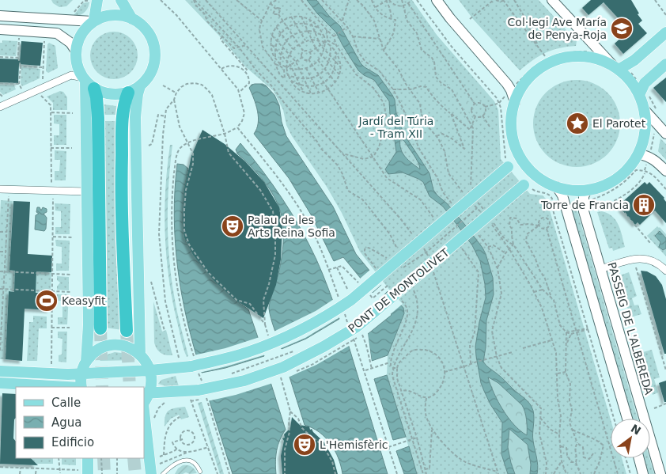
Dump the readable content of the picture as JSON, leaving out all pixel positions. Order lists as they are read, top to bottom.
{
  "streets": {
    "main road": ["PONT DE MONTOLIVET", "PASSEIG DE L'ALBEREDA"]
  },
  "crossings": [
    ["PONT DE MONTOLIVET", "PASSEIG DE L'ALBEREDA"]
  ],
  "parks": ["Jardí del Túria - Tram XII"],
  "places": {
    "school or university": ["Col·legi Ave María de Penya-Roja"],
    "place": ["El Parotet"],
    "building": ["Torre de Francia"],
    "theatre": ["Palau de les Arts Reina Sofia", "L'Hemisfèric"],
    "sports": ["Keasyfit"]
  },
  "legend": ["Calle", "Agua", "Edificio"],
  "north": "top right"
}
